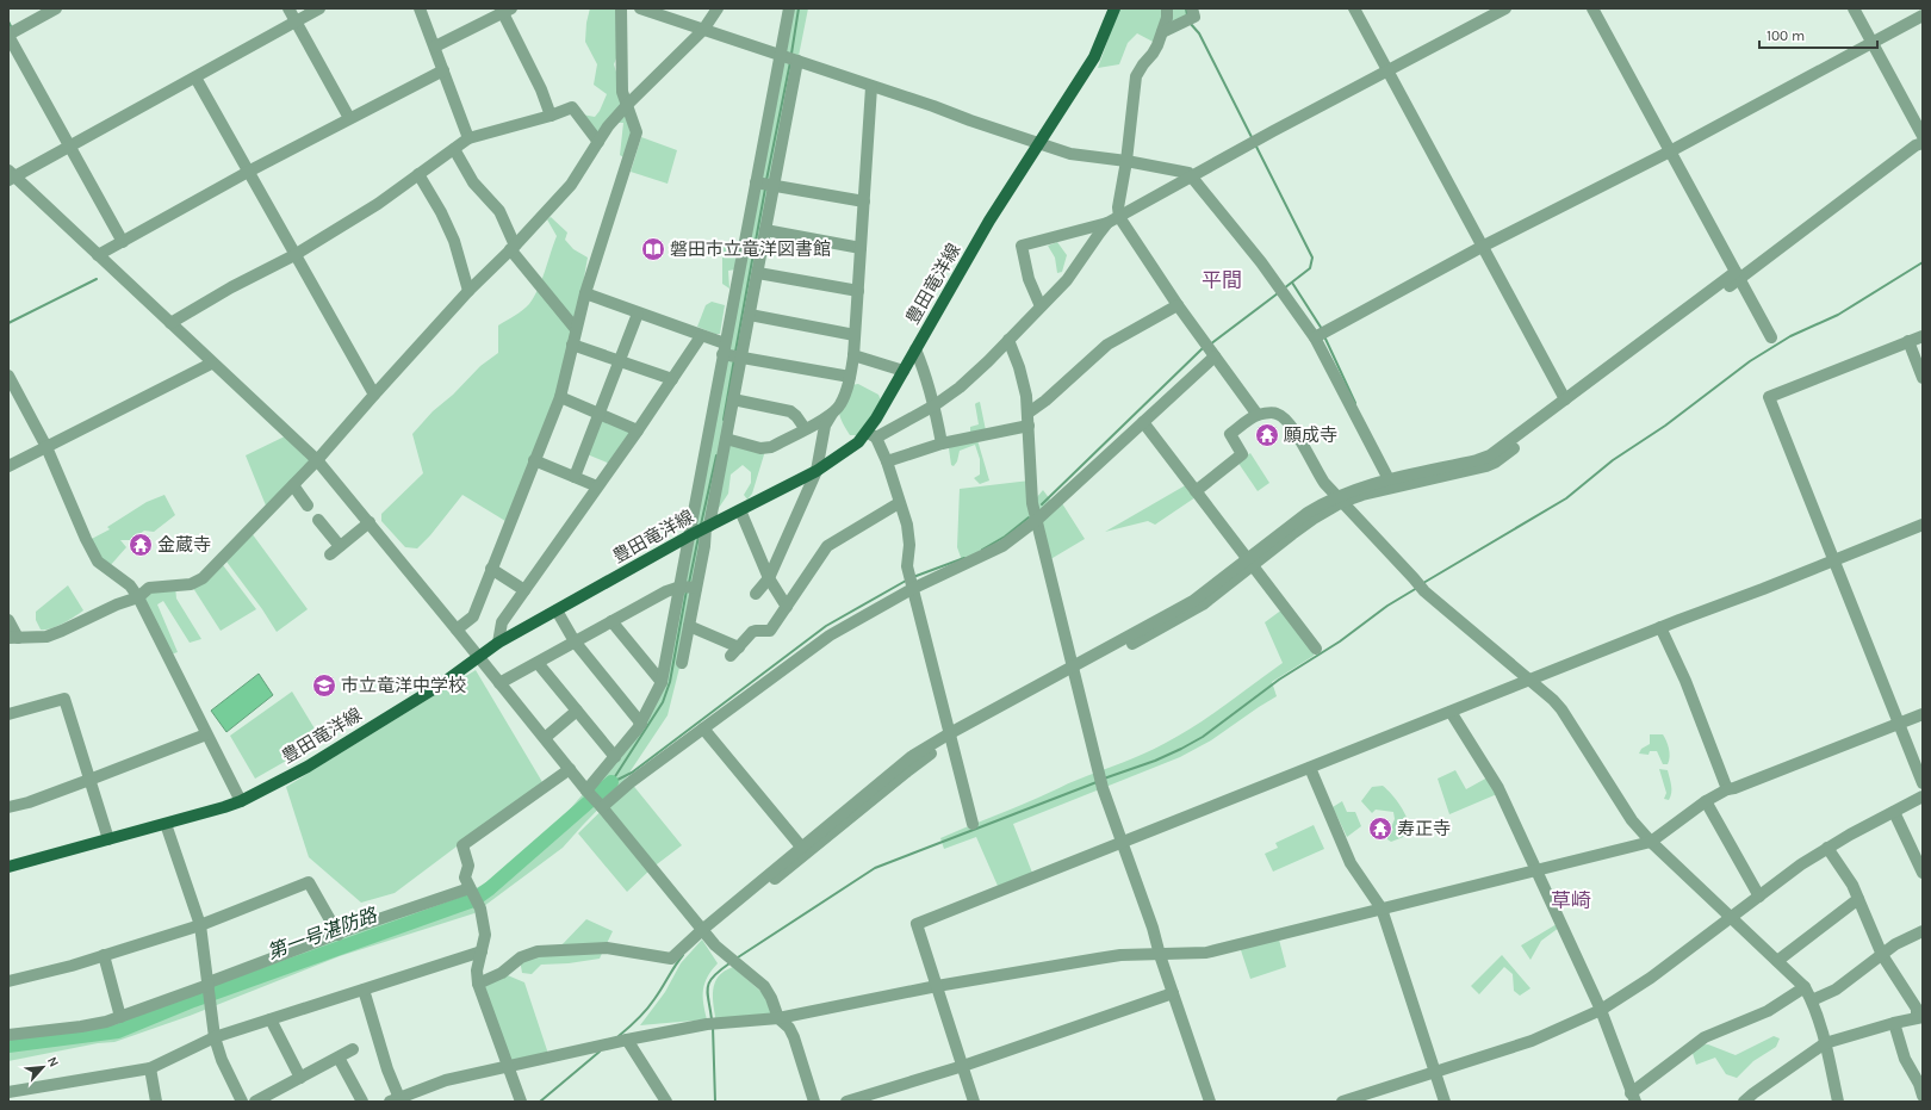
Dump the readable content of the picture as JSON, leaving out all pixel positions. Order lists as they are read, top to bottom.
{
  "streets": {
    "main road": ["豊田竜洋線"]
  },
  "districts": ["平間", "草崎"],
  "water": ["第一号湛防路"],
  "places": {
    "library": ["磐田市立竜洋図書館"],
    "temple": ["願成寺", "金蔵寺", "寿正寺"],
    "school or university": ["市立竜洋中学校"]
  },
  "scale_bar": "100 m",
  "north": "top right"
}
